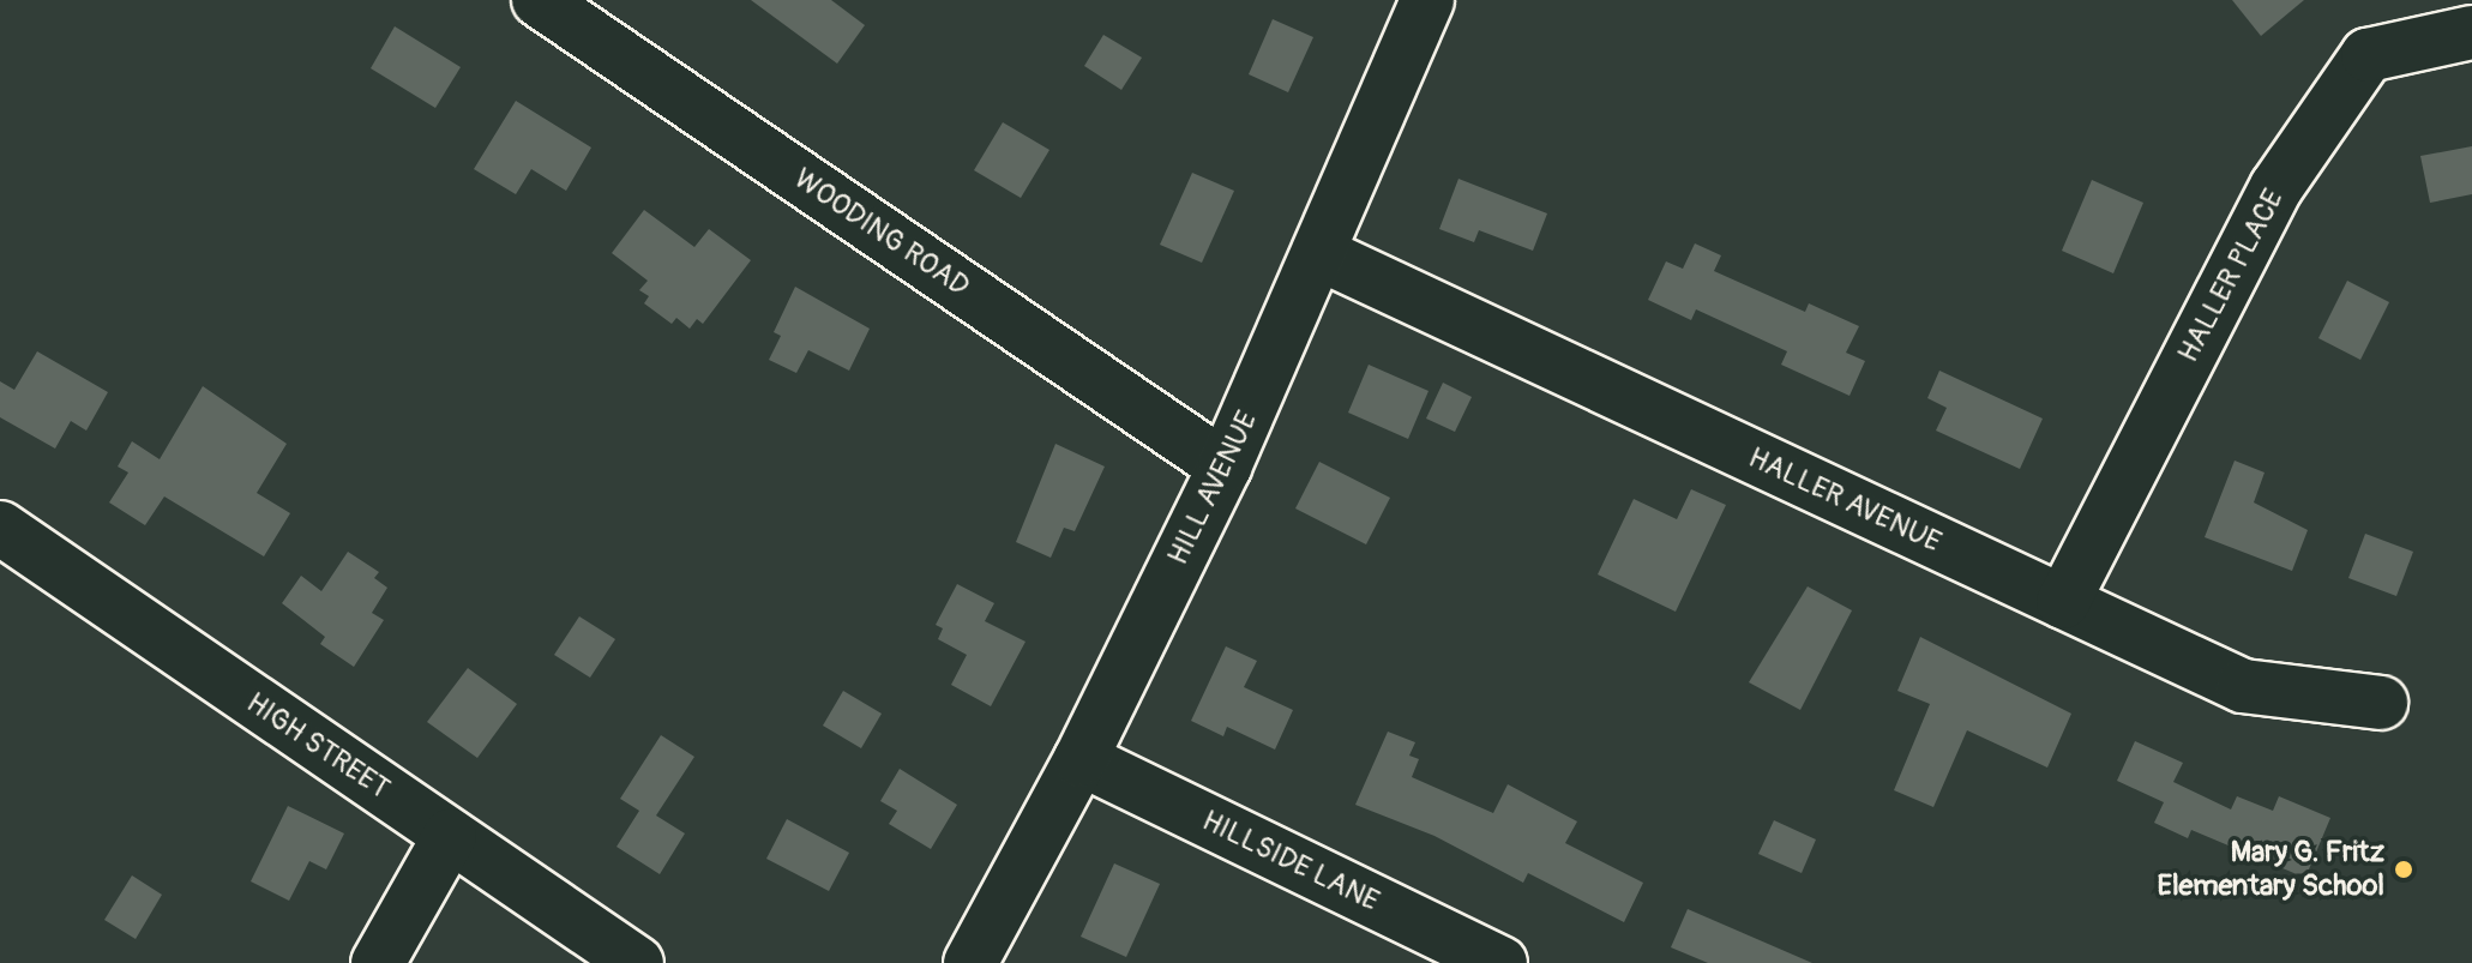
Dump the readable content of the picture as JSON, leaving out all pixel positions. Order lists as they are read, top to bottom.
{
  "streets": {
    "street": [
      "WOODING ROAD",
      "HALLER PLACE",
      "HILL AVENUE",
      "HALLER AVENUE",
      "HIGH STREET",
      "HILLSIDE LANE"
    ]
  },
  "crossings": [
    ["WOODING ROAD", "HILL AVENUE"],
    ["HALLER PLACE", "HALLER AVENUE"],
    ["HILL AVENUE", "HALLER AVENUE"],
    ["HILL AVENUE", "HILLSIDE LANE"]
  ],
  "places": ["Mary G. Fritz Elementary School"]
}
